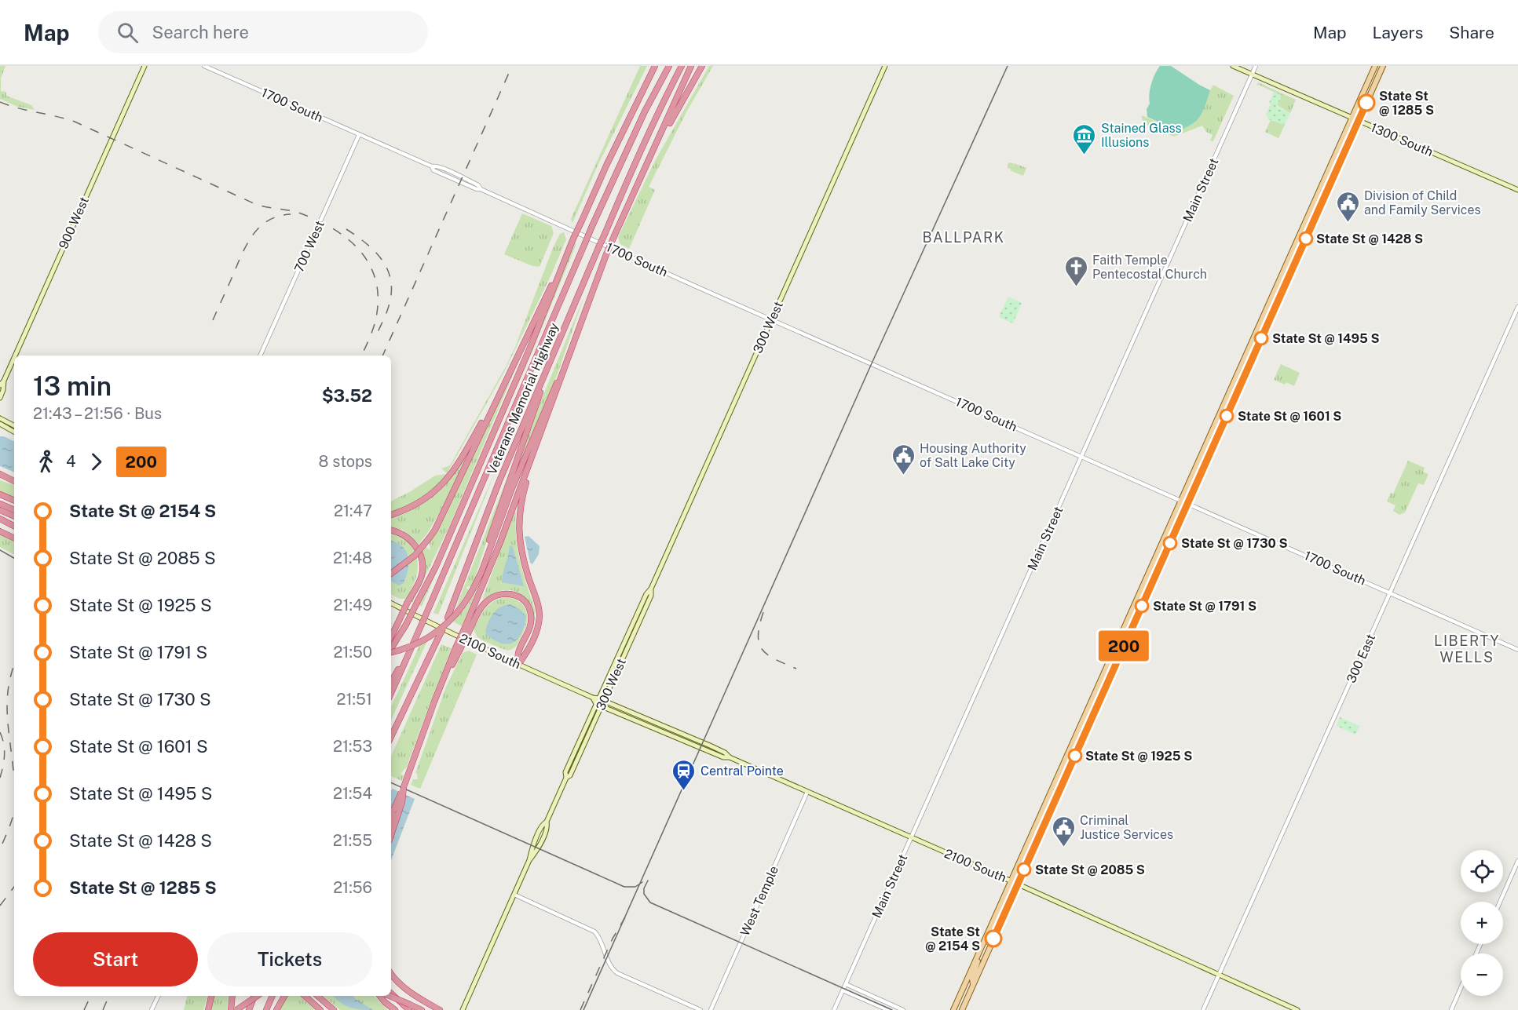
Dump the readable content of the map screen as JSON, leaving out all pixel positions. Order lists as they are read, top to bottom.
{
  "streets": {
    "highway": ["Veterans Memorial Highway"],
    "main road": [
      "1300 South",
      "900 West",
      "300 West",
      "2100 South"
    ],
    "street": [
      "1700 South",
      "Main Street",
      "700 West",
      "300 East",
      "West Temple"
    ]
  },
  "crossings": [
    ["1700 South", "Main Street"],
    ["1700 South", "700 West"],
    ["1700 South", "300 West"],
    ["1700 South", "300 East"],
    ["1300 South", "Main Street"],
    ["Main Street", "2100 South"],
    ["300 West", "2100 South"],
    ["2100 South", "300 East"],
    ["2100 South", "West Temple"]
  ],
  "districts": ["BALLPARK", "LIBERTY WELLS"],
  "places": {
    "other": [
      "State St @ 1285 S",
      "State St @ 1428 S",
      "State St @ 1495 S",
      "State St @ 1601 S",
      "State St @ 1730 S",
      "State St @ 1791 S",
      "State St @ 1925 S",
      "State St @ 2085 S",
      "State St @ 2154 S"
    ],
    "museum": ["Stained Glass Illusions"],
    "public building": ["Division of Child and Family Services", "Housing Authority of Salt Lake City", "Criminal Justice Services"],
    "church": ["Faith Temple Pentecostal Church"],
    "station": ["Central Pointe"]
  },
  "lines": ["bus line 200"],
  "page": {
    "header": "Map",
    "search": "Search here",
    "nav": ["Map", "Layers", "Share"],
    "on_map": "200",
    "heading": ["13 min", "21:43 – 21:56 · Bus", "$3.52"],
    "legs": ["4", "200", "8 stops"],
    "list": [
      {
        "name": "State St @ 2154 S",
        "value": "21:47"
      },
      {
        "name": "State St @ 2085 S",
        "value": "21:48"
      },
      {
        "name": "State St @ 1925 S",
        "value": "21:49"
      },
      {
        "name": "State St @ 1791 S",
        "value": "21:50"
      },
      {
        "name": "State St @ 1730 S",
        "value": "21:51"
      },
      {
        "name": "State St @ 1601 S",
        "value": "21:53"
      },
      {
        "name": "State St @ 1495 S",
        "value": "21:54"
      },
      {
        "name": "State St @ 1428 S",
        "value": "21:55"
      },
      {
        "name": "State St @ 1285 S",
        "value": "21:56"
      }
    ],
    "map_buttons": ["+", "−"],
    "buttons": ["Start", "Tickets"]
  }
}
